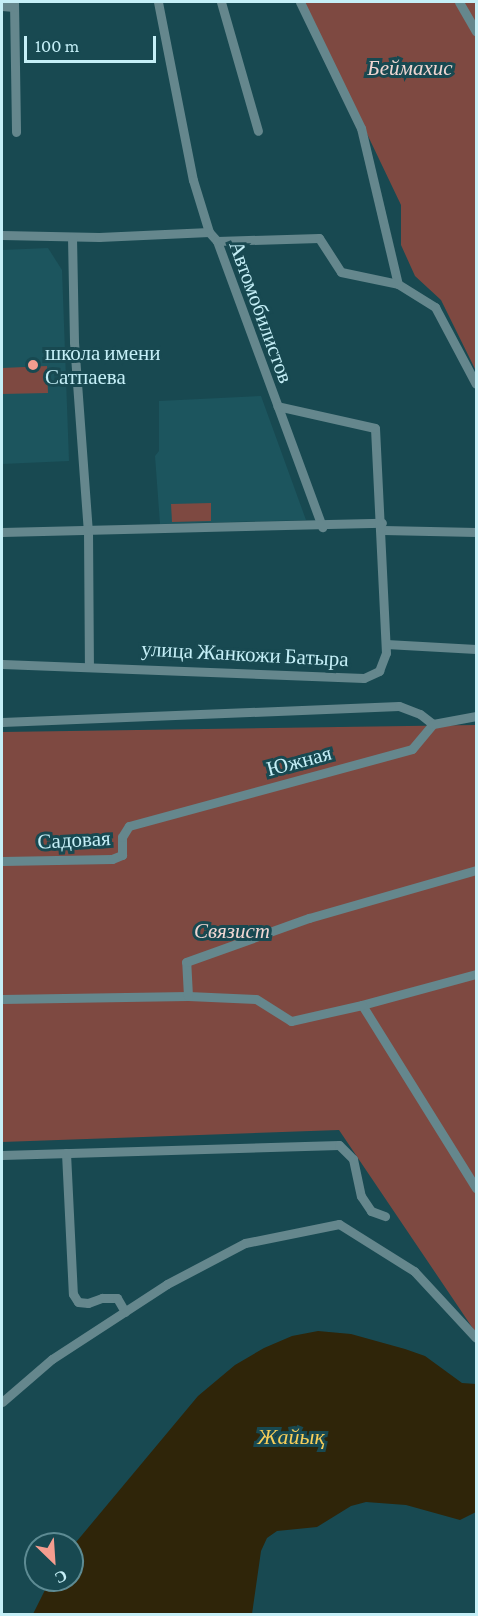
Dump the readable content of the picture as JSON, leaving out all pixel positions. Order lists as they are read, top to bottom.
{
  "streets": {
    "street": [
      "Автомобилистов",
      "улица Жанкожи Батыра",
      "Южная",
      "Садовая"
    ]
  },
  "crossings": [
    ["Южная", "Садовая"]
  ],
  "water": ["Жайық"],
  "parks": ["Беймахис", "Связист"],
  "places": ["школа имени Сатпаева"],
  "scale_bar": "100 m",
  "north": "bottom right"
}
